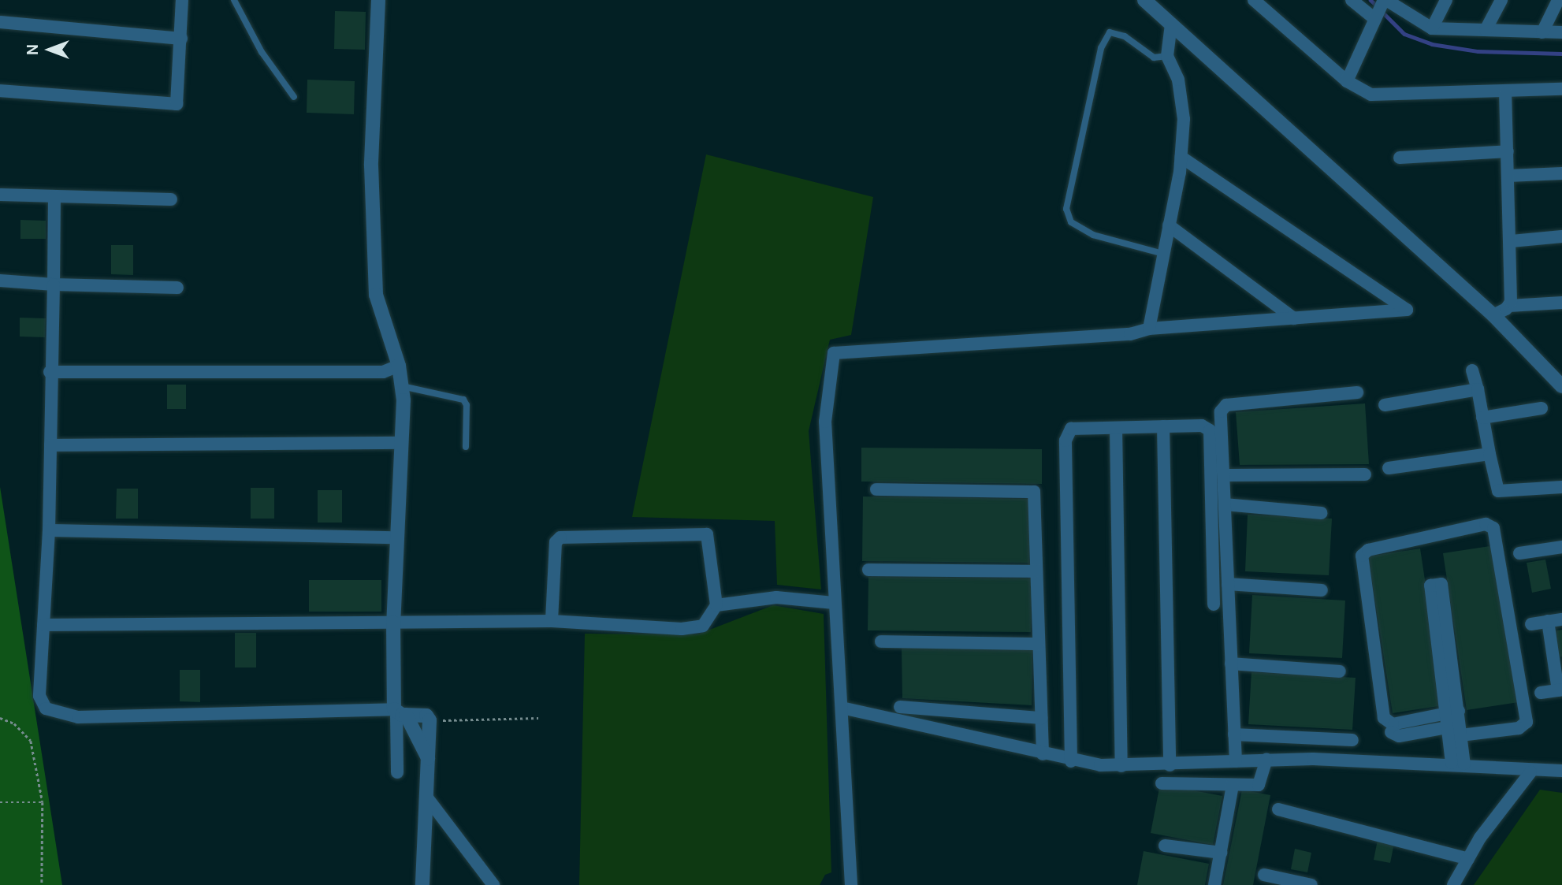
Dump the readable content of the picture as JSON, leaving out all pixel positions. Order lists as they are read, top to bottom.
{
  "north": "left"
}
